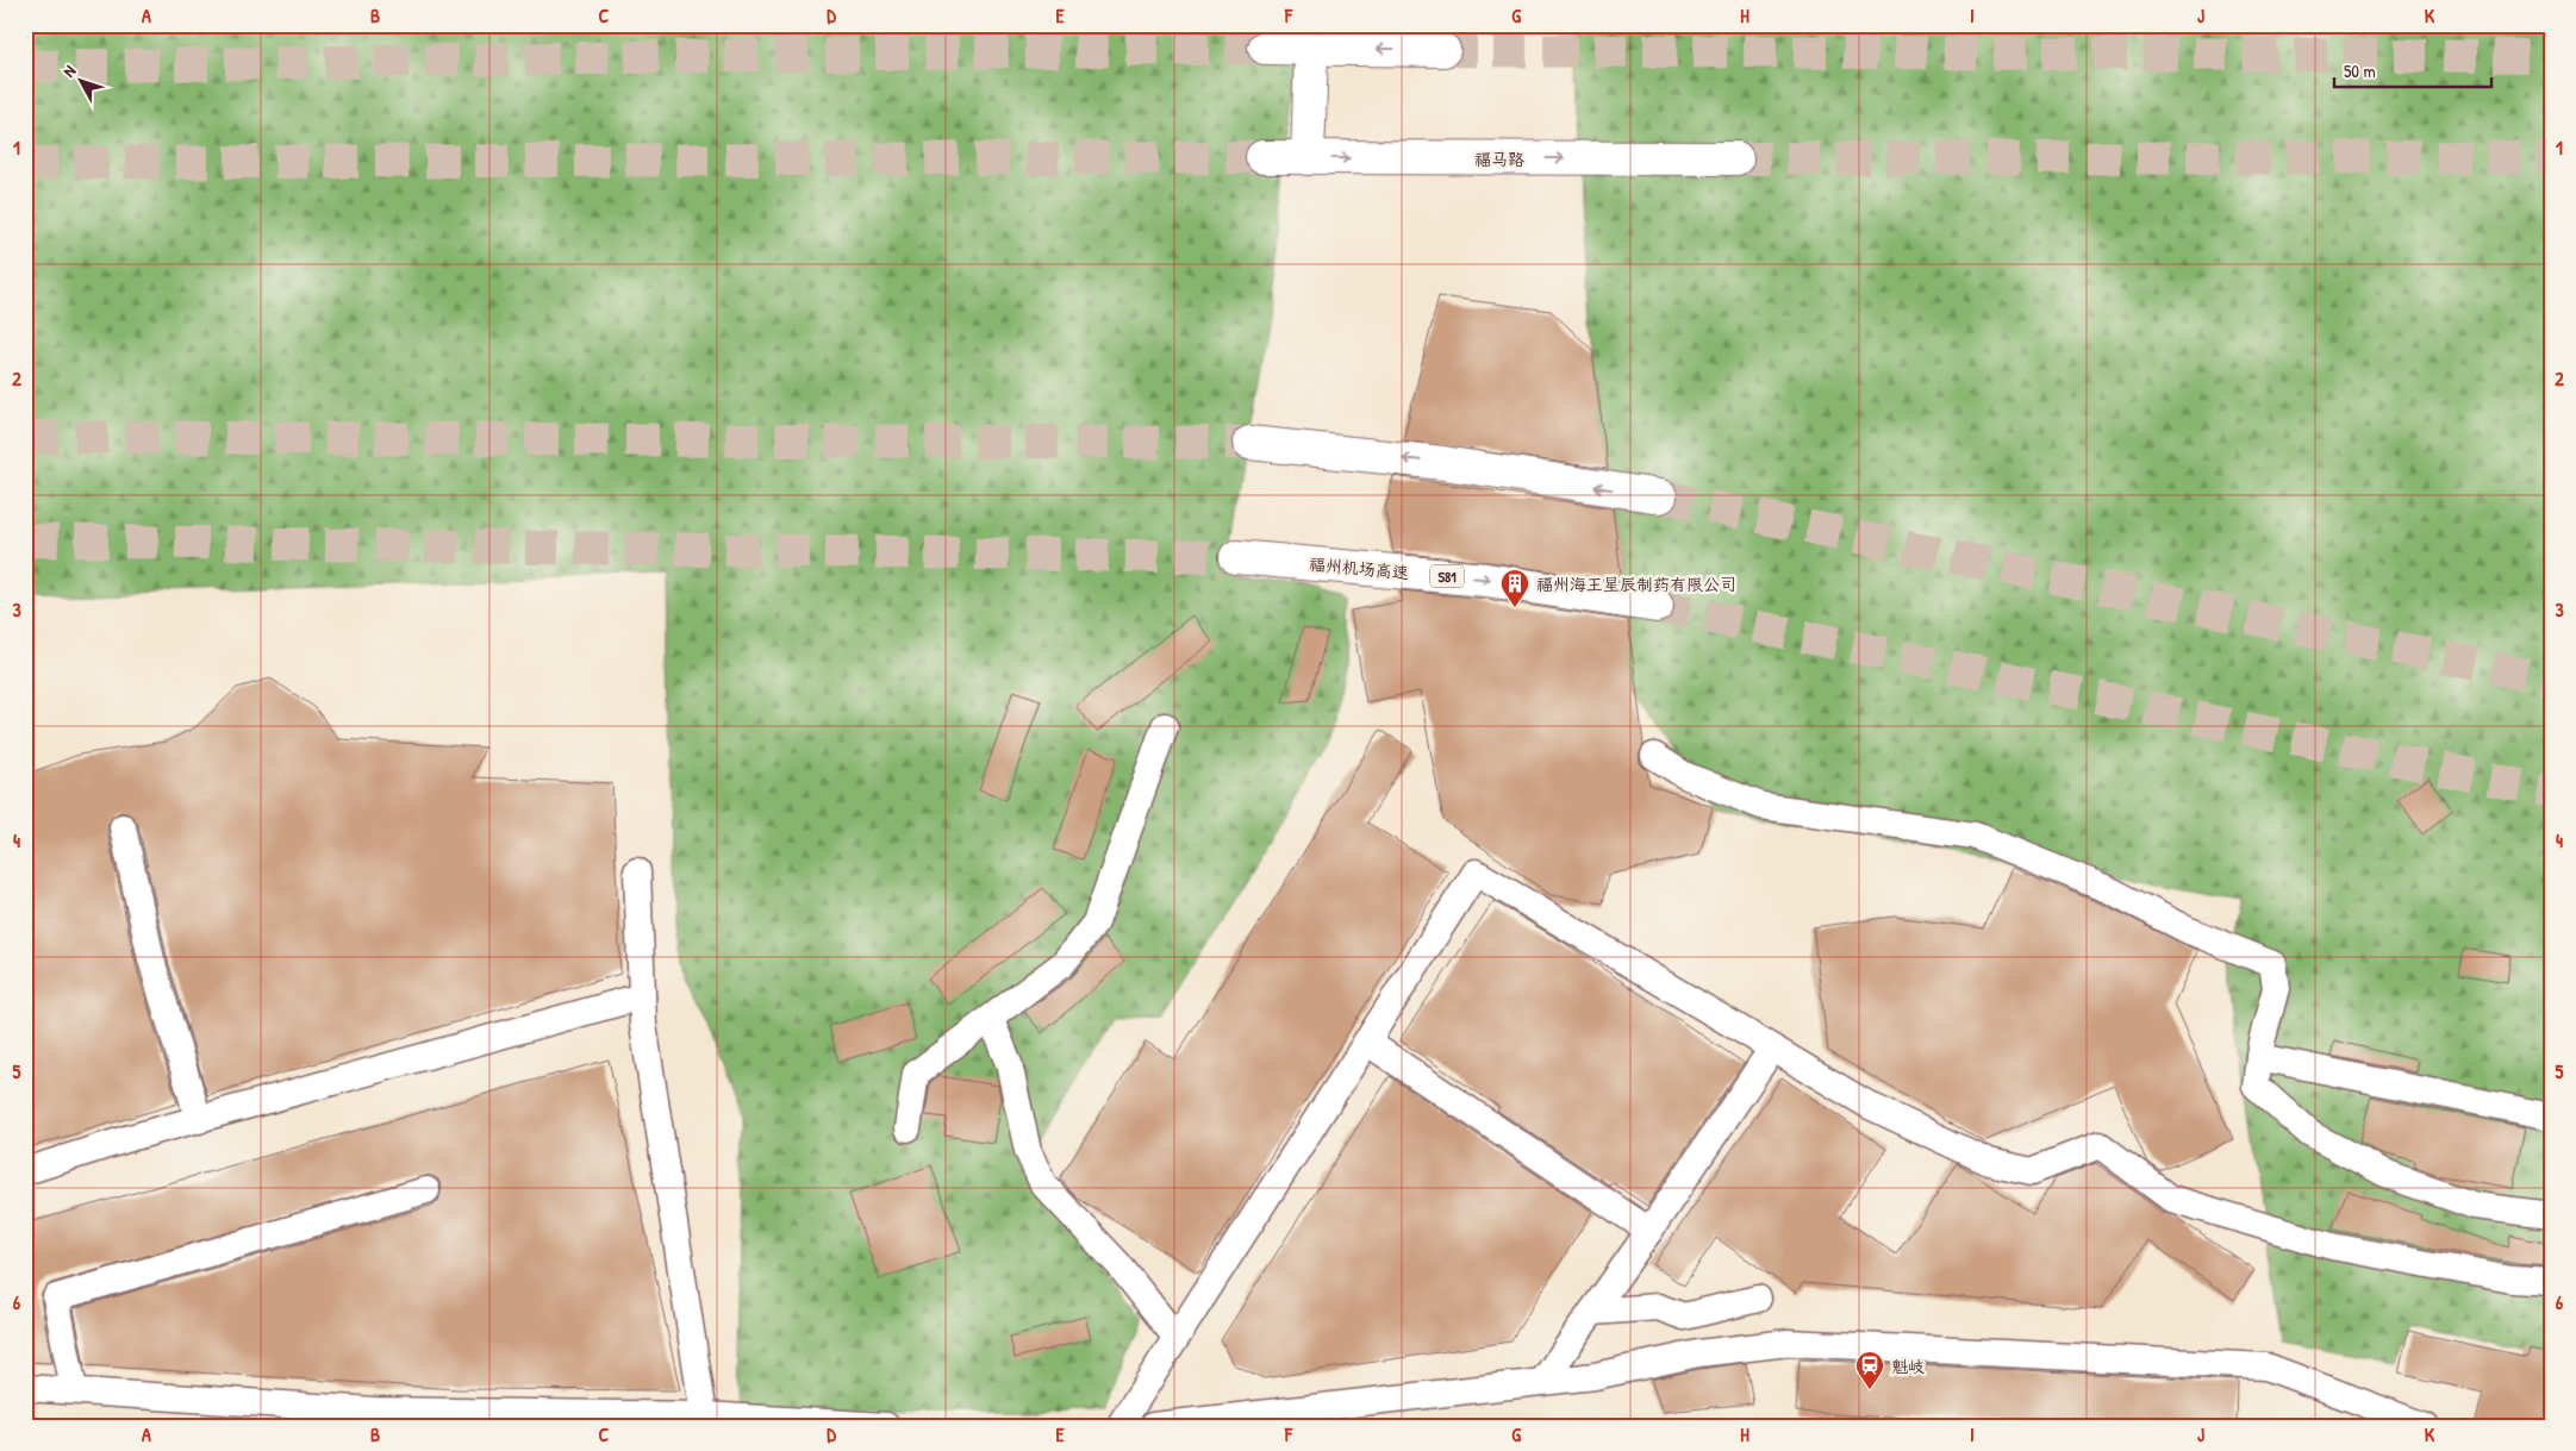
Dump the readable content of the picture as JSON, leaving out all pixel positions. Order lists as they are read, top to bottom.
{
  "streets": {
    "main road": ["福马路", "福州机场高速", "S81"]
  },
  "places": {
    "building": ["福州海王星辰制药有限公司"],
    "station": ["魁岐"]
  },
  "scale_bar": "50 m",
  "north": "top left",
  "grid": {
    "columns": [
      "A",
      "B",
      "C",
      "D",
      "E",
      "F",
      "G",
      "H",
      "I",
      "J",
      "K"
    ],
    "rows": [
      "1",
      "2",
      "3",
      "4",
      "5",
      "6"
    ]
  }
}
